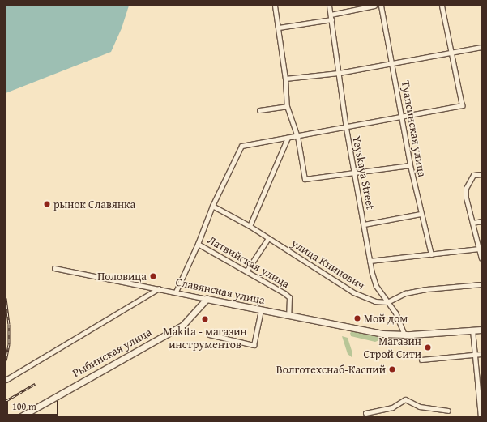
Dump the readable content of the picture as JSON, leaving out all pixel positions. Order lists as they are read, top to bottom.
{
  "streets": {
    "main road": ["Славянская улица", "Рыбинская улица"],
    "street": [
      "Туапсинская улица",
      "Yeyskaya Street",
      "Латвийская улица",
      "улица Книпович"
    ]
  },
  "crossings": [
    ["Yeyskaya Street", "улица Книпович"],
    ["Yeyskaya Street", "Славянская улица"],
    ["Латвийская улица", "Славянская улица"],
    ["Славянская улица", "Рыбинская улица"]
  ],
  "places": [
    "рынок Славянка",
    "Половица",
    "Мой дом",
    "Makita - магазин инструментов",
    "Магазин Строй Сити",
    "Волготехснаб-Каспий"
  ],
  "scale_bar": "100 m"
}
